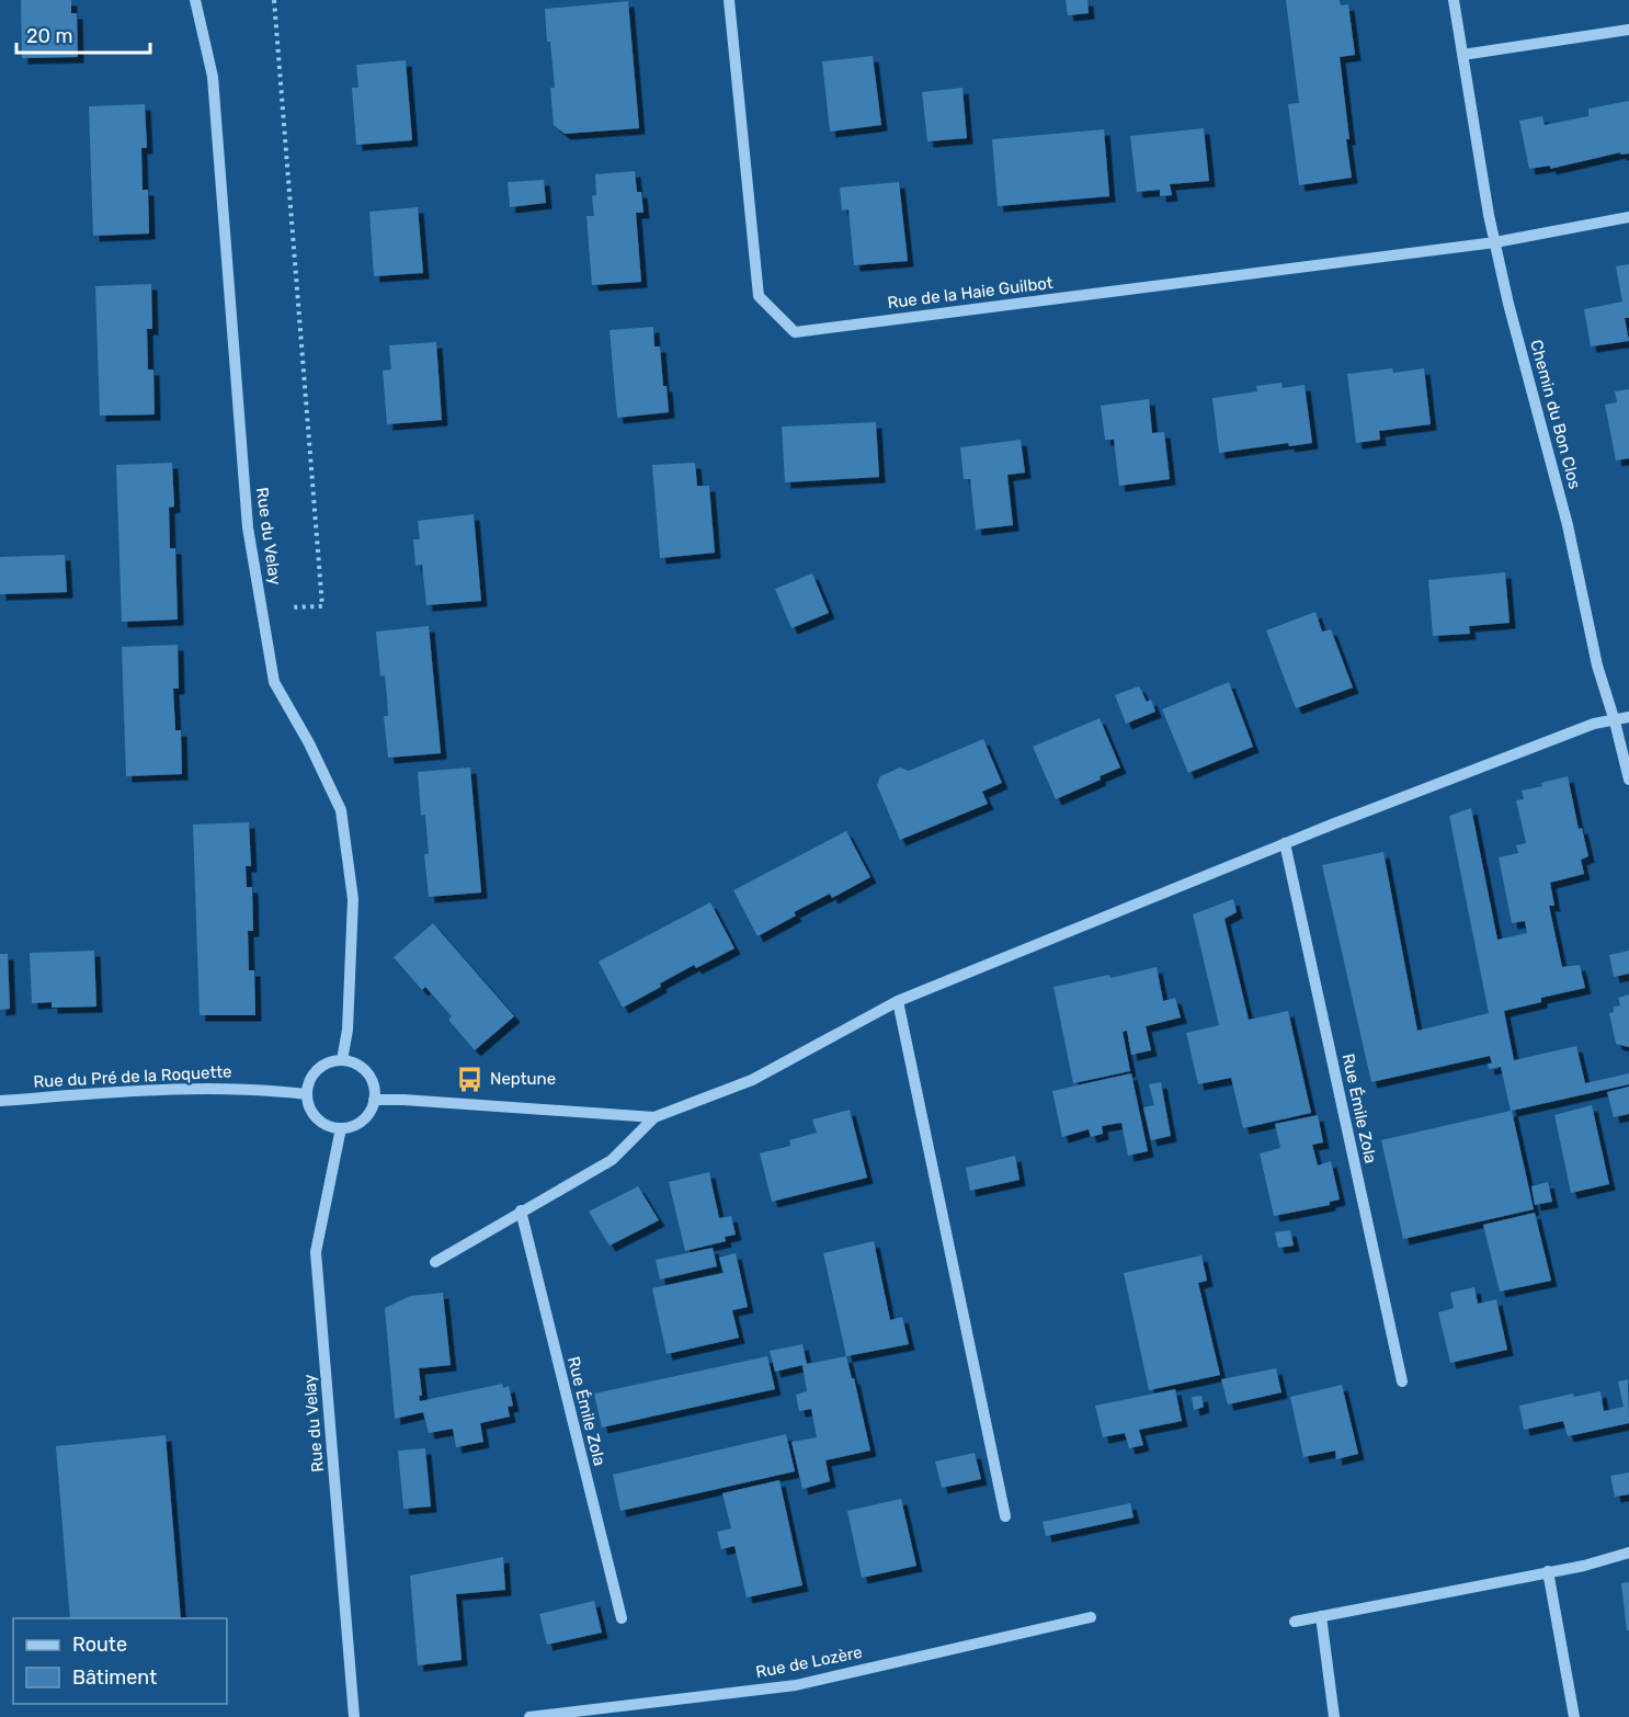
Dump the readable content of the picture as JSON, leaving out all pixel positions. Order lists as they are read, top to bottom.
{
  "streets": {
    "street": [
      "Rue de la Haie Guilbot",
      "Chemin du Bon Clos",
      "Rue du Velay",
      "Rue du Pré de la Roquette",
      "Rue Émile Zola",
      "Rue de Lozère"
    ]
  },
  "crossings": [
    ["Rue de la Haie Guilbot", "Chemin du Bon Clos"],
    ["Rue du Velay", "Rue du Pré de la Roquette"]
  ],
  "places": {
    "bus stop": ["Neptune"]
  },
  "legend": ["Route", "Bâtiment"],
  "scale_bar": "20 m"
}
